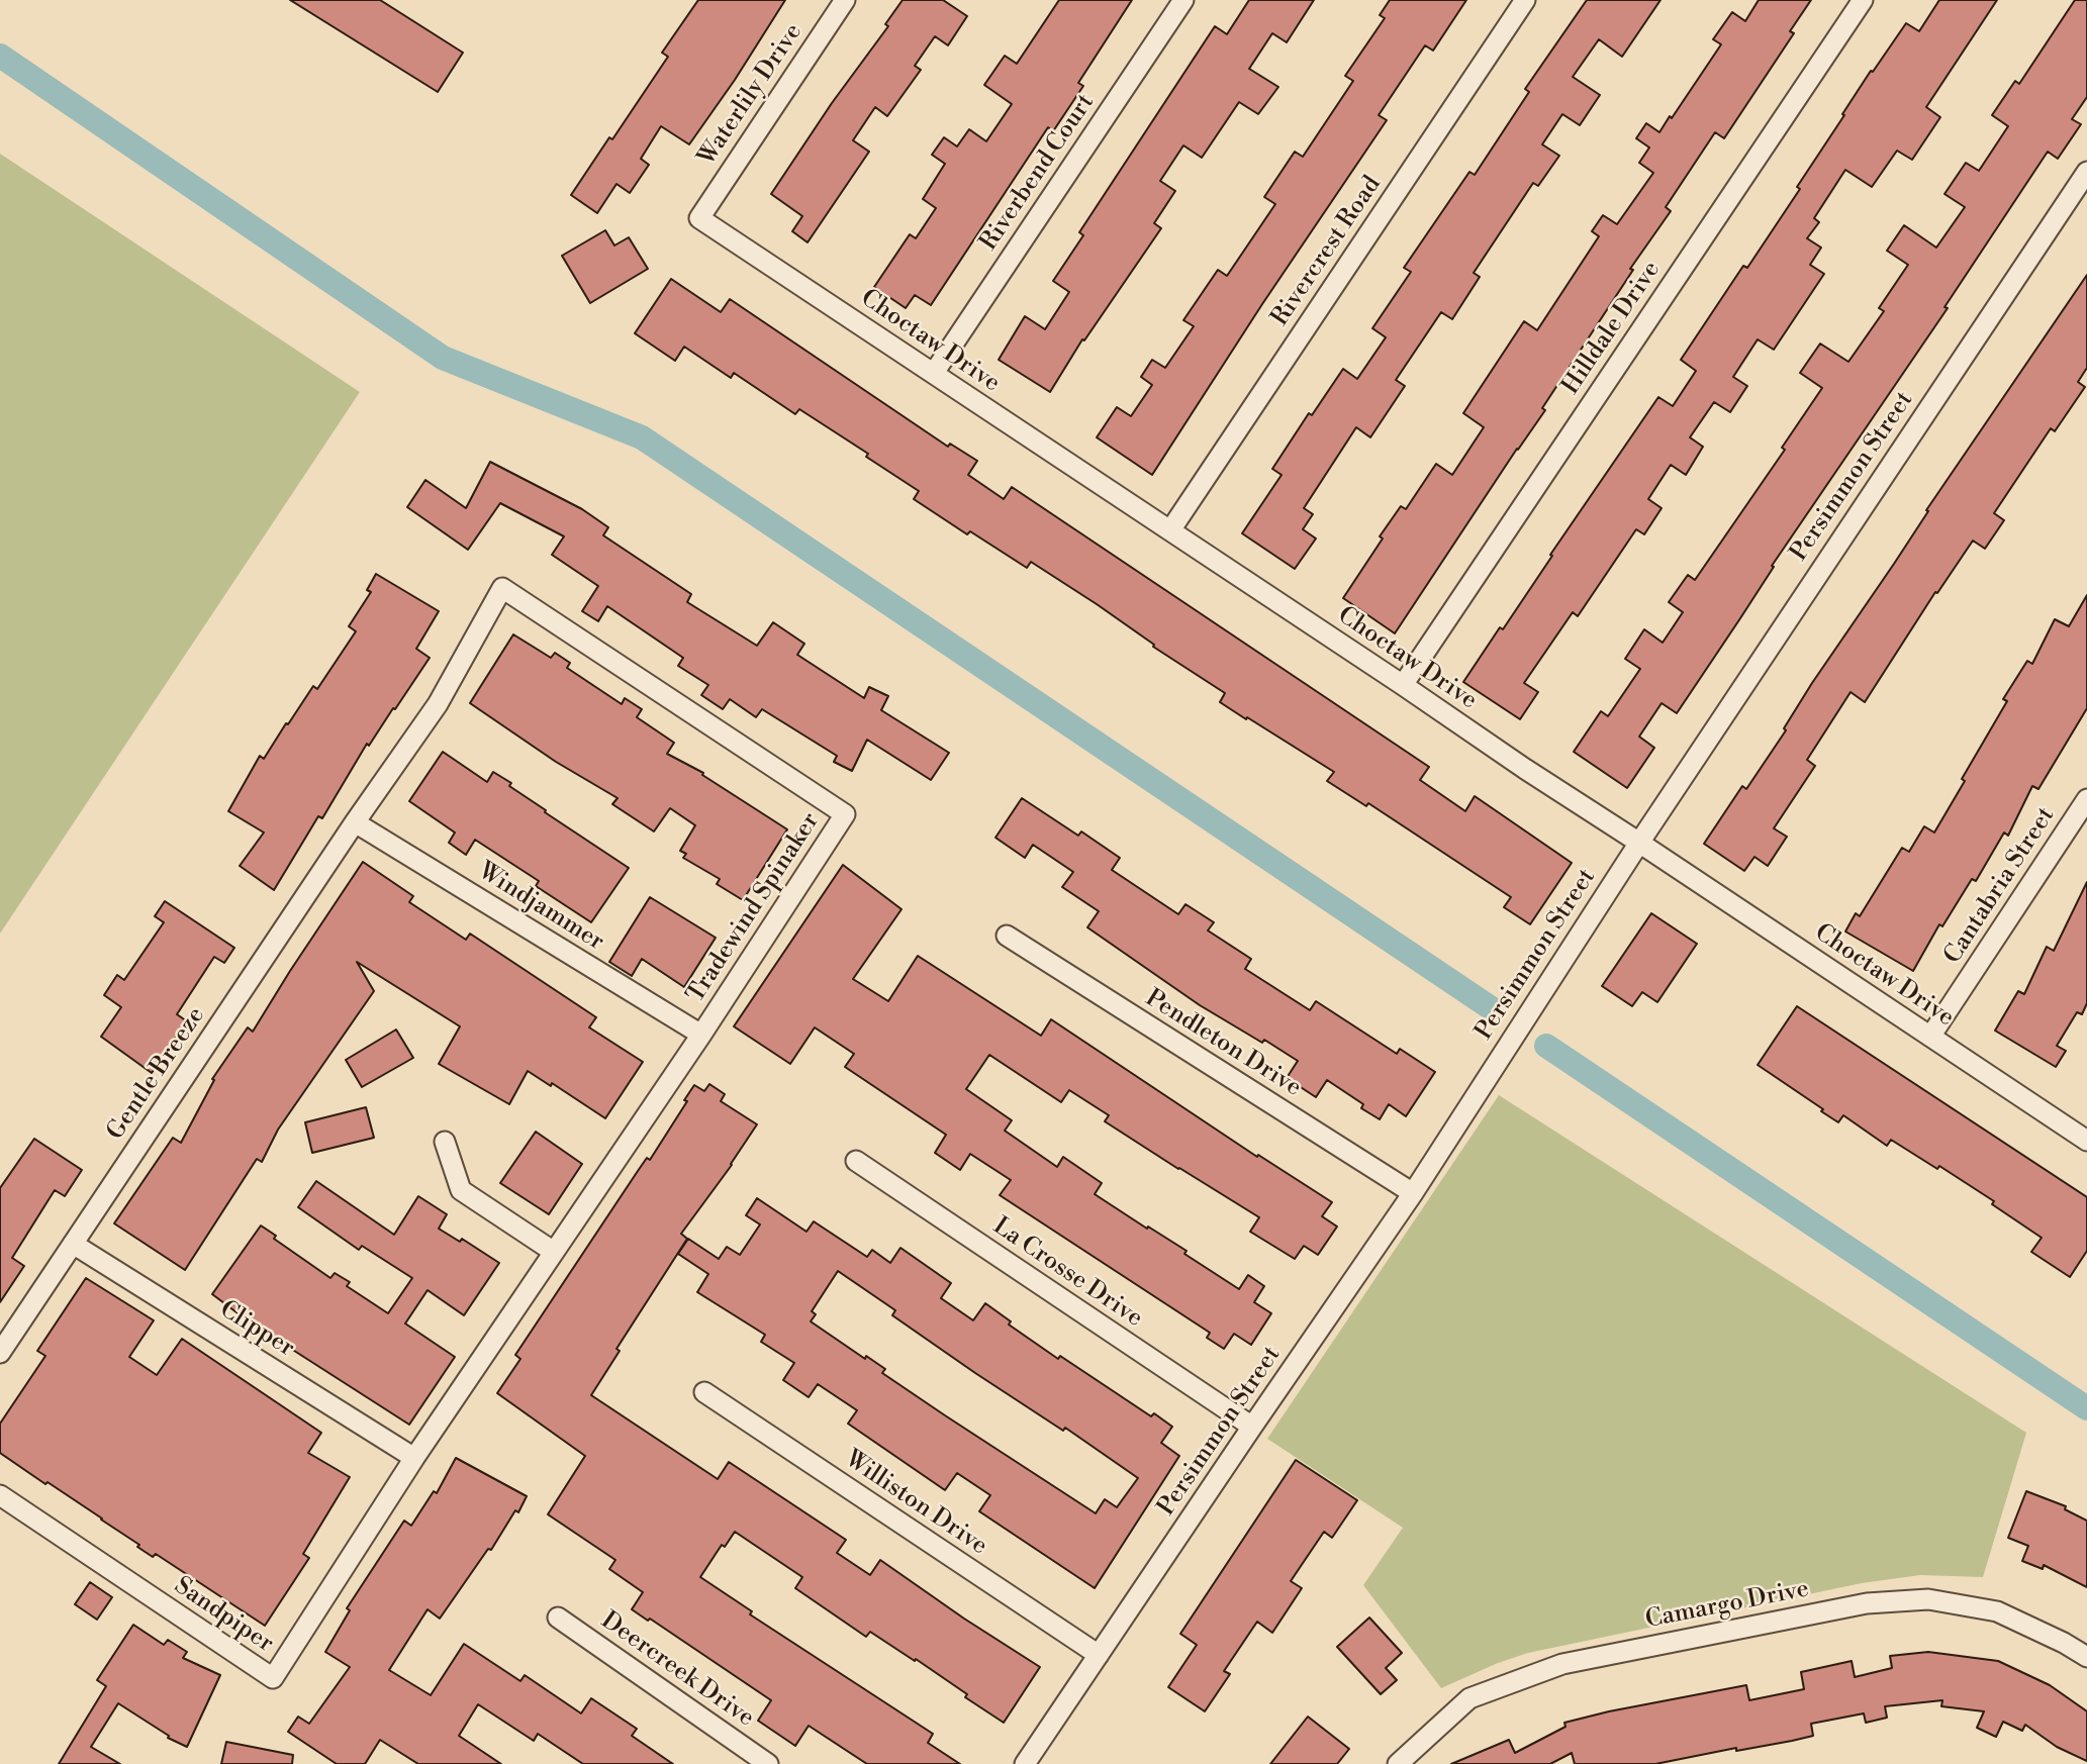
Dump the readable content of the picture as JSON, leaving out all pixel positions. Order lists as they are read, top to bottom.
{
  "streets": {
    "street": [
      "Waterlily Drive",
      "Riverbend Court",
      "Rivercrest Road",
      "Hilldale Drive",
      "Choctaw Drive",
      "Persimmon Street",
      "Cantabria Street",
      "Windjammer",
      "Tradewind Spinaker",
      "Pendleton Drive",
      "Gentle Breeze",
      "La Crosse Drive",
      "Clipper",
      "Williston Drive",
      "Camargo Drive",
      "Sandpiper",
      "Deercreek Drive"
    ]
  },
  "crossings": [
    ["Waterlily Drive", "Choctaw Drive"],
    ["Riverbend Court", "Choctaw Drive"],
    ["Rivercrest Road", "Choctaw Drive"],
    ["Hilldale Drive", "Choctaw Drive"],
    ["Choctaw Drive", "Persimmon Street"],
    ["Choctaw Drive", "Cantabria Street"],
    ["Persimmon Street", "Pendleton Drive"],
    ["Persimmon Street", "La Crosse Drive"],
    ["Persimmon Street", "Williston Drive"],
    ["Windjammer", "Tradewind Spinaker"],
    ["Windjammer", "Gentle Breeze"],
    ["Tradewind Spinaker", "Gentle Breeze"],
    ["Tradewind Spinaker", "Clipper"],
    ["Tradewind Spinaker", "Sandpiper"],
    ["Gentle Breeze", "Clipper"],
    ["Clipper", "Sandpiper"]
  ]
}
